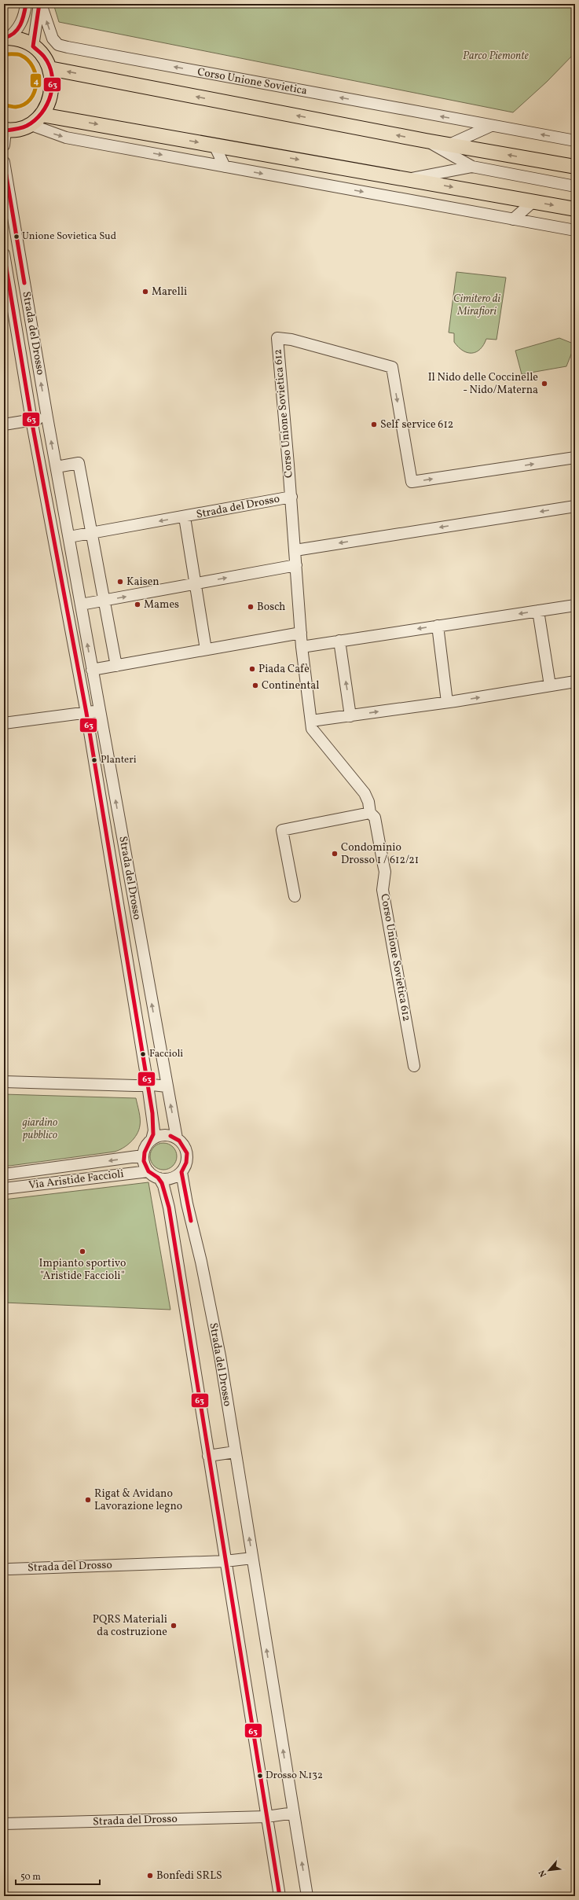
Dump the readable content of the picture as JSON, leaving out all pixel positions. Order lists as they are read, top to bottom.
{
  "streets": {
    "street": [
      "Corso Unione Sovietica",
      "Strada del Drosso",
      "Corso Unione Sovietica 612",
      "Via Aristide Faccioli"
    ]
  },
  "crossings": [
    ["Strada del Drosso", "Corso Unione Sovietica 612"],
    ["Strada del Drosso", "Via Aristide Faccioli"]
  ],
  "parks": ["Parco Piemonte", "Cimitero di Mirafiori", "giardino pubblico"],
  "places": [
    "Unione Sovietica Sud",
    "Marelli",
    "Il Nido delle Coccinelle - Nido/Materna",
    "Self service 612",
    "Kaisen",
    "Mames",
    "Bosch",
    "Piada Cafè",
    "Continental",
    "Planteri",
    "Condominio Drosso 1 / 612/21",
    "Faccioli",
    "Impianto sportivo \"Aristide Faccioli\"",
    "Rigat & Avidano Lavorazione legno",
    "PQRS Materiali da costruzione",
    "Drosso N.132",
    "Bonfedi SRLS"
  ],
  "lines": ["transit line 63", "transit line 4"],
  "scale_bar": "50 m",
  "north": "bottom left"
}
